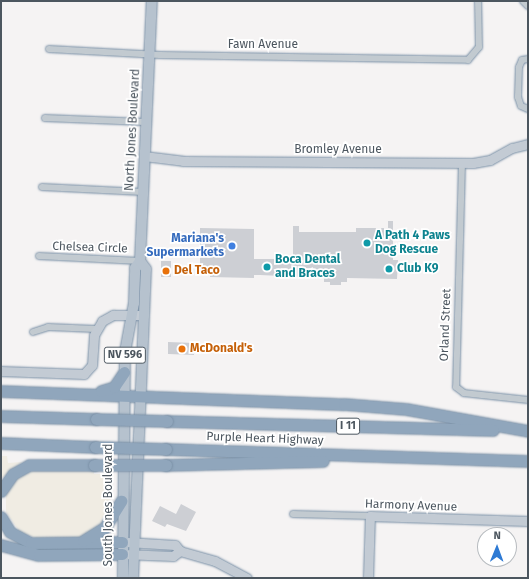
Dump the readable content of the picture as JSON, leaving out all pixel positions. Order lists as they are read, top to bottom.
{
  "streets": {
    "highway": ["I 11", "Purple Heart Highway"],
    "main road": ["North Jones Boulevard", "NV 596", "South Jones Boulevard"],
    "street": [
      "Fawn Avenue",
      "Bromley Avenue",
      "Chelsea Circle",
      "Orland Street",
      "Harmony Avenue"
    ]
  },
  "crossings": [
    ["Fawn Avenue", "North Jones Boulevard"],
    ["North Jones Boulevard", "Bromley Avenue"],
    ["North Jones Boulevard", "Chelsea Circle"],
    ["North Jones Boulevard", "South Jones Boulevard"],
    ["Bromley Avenue", "Orland Street"]
  ],
  "places": [
    "A Path 4 Paws Dog Rescue",
    "Mariana's Supermarkets",
    "Boca Dental and Braces",
    "Club K9",
    "Del Taco",
    "McDonald's"
  ],
  "north": "top"
}
